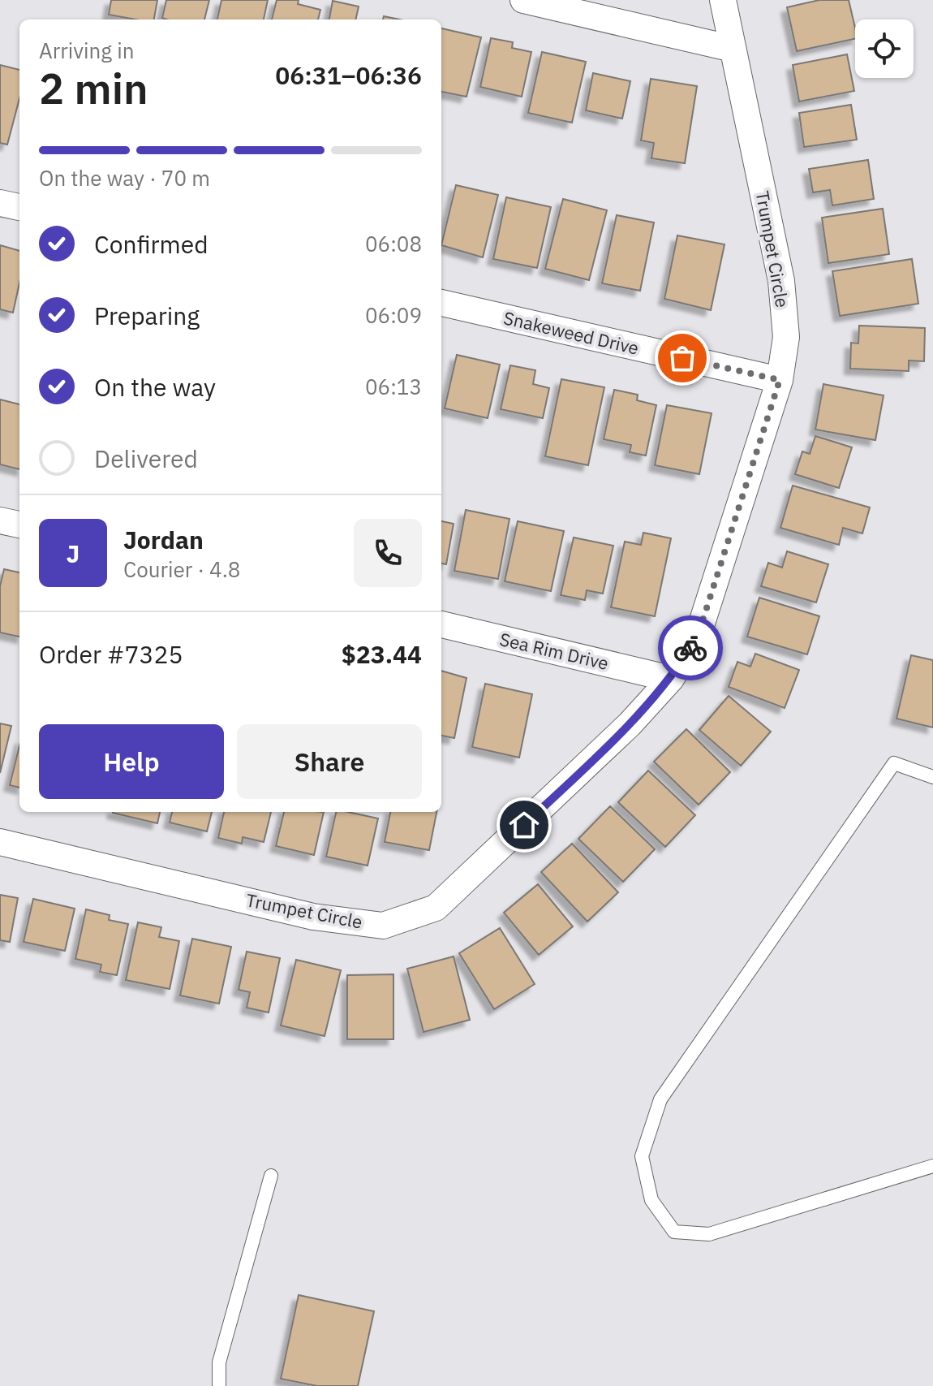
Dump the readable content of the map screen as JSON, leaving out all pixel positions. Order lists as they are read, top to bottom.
{
  "streets": {
    "street": ["Trumpet Circle", "Snakeweed Drive", "Sea Rim Drive"]
  },
  "crossings": [
    ["Trumpet Circle", "Snakeweed Drive"],
    ["Trumpet Circle", "Sea Rim Drive"]
  ],
  "page": {
    "heading": ["2 min", "Arriving in", "06:31–06:36"],
    "panel": [
      "Jordan",
      "Courier · 4.8",
      "Order #7325",
      "$23.44"
    ],
    "bar": "On the way · 70 m",
    "list": [
      ["Confirmed", "06:08"],
      ["Preparing", "06:09"],
      ["On the way", "06:13"],
      "Delivered"
    ],
    "round": "J",
    "buttons": ["Help", "Share"]
  }
}
